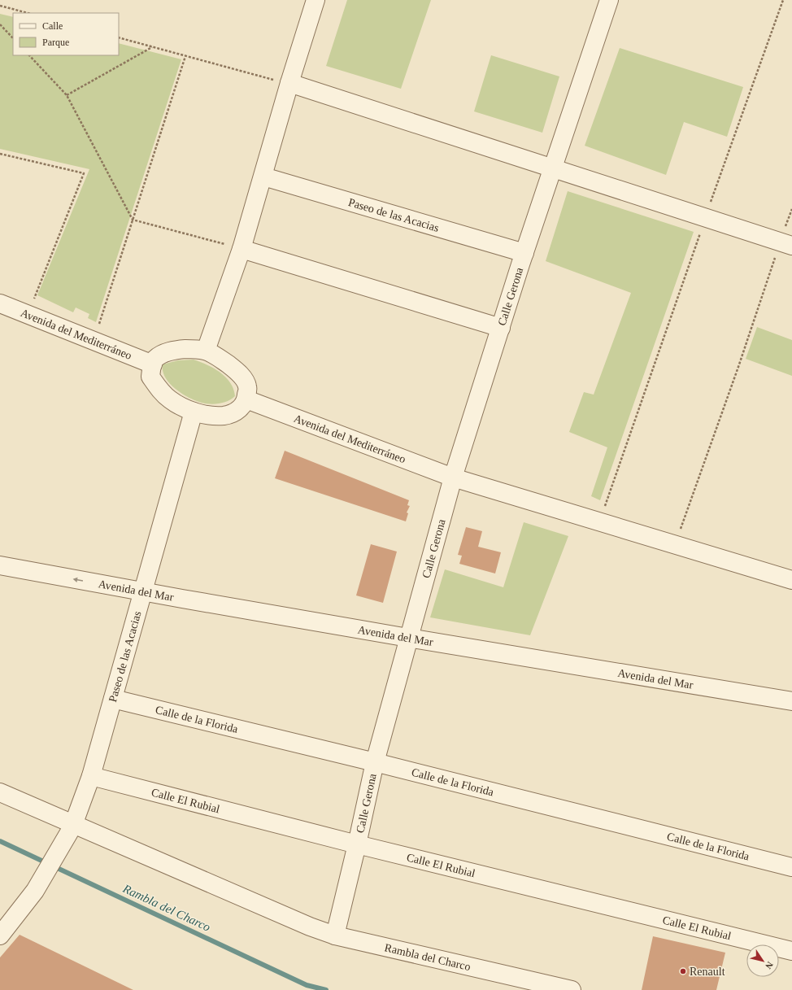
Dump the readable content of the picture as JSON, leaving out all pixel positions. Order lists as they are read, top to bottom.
{
  "streets": {
    "street": [
      "Paseo de las Acacias",
      "Calle Gerona",
      "Avenida del Mediterráneo",
      "Avenida del Mar",
      "Calle de la Florida",
      "Calle El Rubial",
      "Rambla del Charco"
    ]
  },
  "crossings": [
    ["Paseo de las Acacias", "Calle Gerona"],
    ["Paseo de las Acacias", "Avenida del Mediterráneo"],
    ["Paseo de las Acacias", "Avenida del Mar"],
    ["Paseo de las Acacias", "Calle de la Florida"],
    ["Paseo de las Acacias", "Calle El Rubial"],
    ["Paseo de las Acacias", "Rambla del Charco"],
    ["Calle Gerona", "Avenida del Mediterráneo"],
    ["Calle Gerona", "Avenida del Mar"],
    ["Calle Gerona", "Calle de la Florida"],
    ["Calle Gerona", "Calle El Rubial"],
    ["Calle Gerona", "Rambla del Charco"]
  ],
  "water": ["Rambla del Charco"],
  "places": ["Renault"],
  "legend": ["Calle", "Parque"],
  "north": "bottom right"
}
